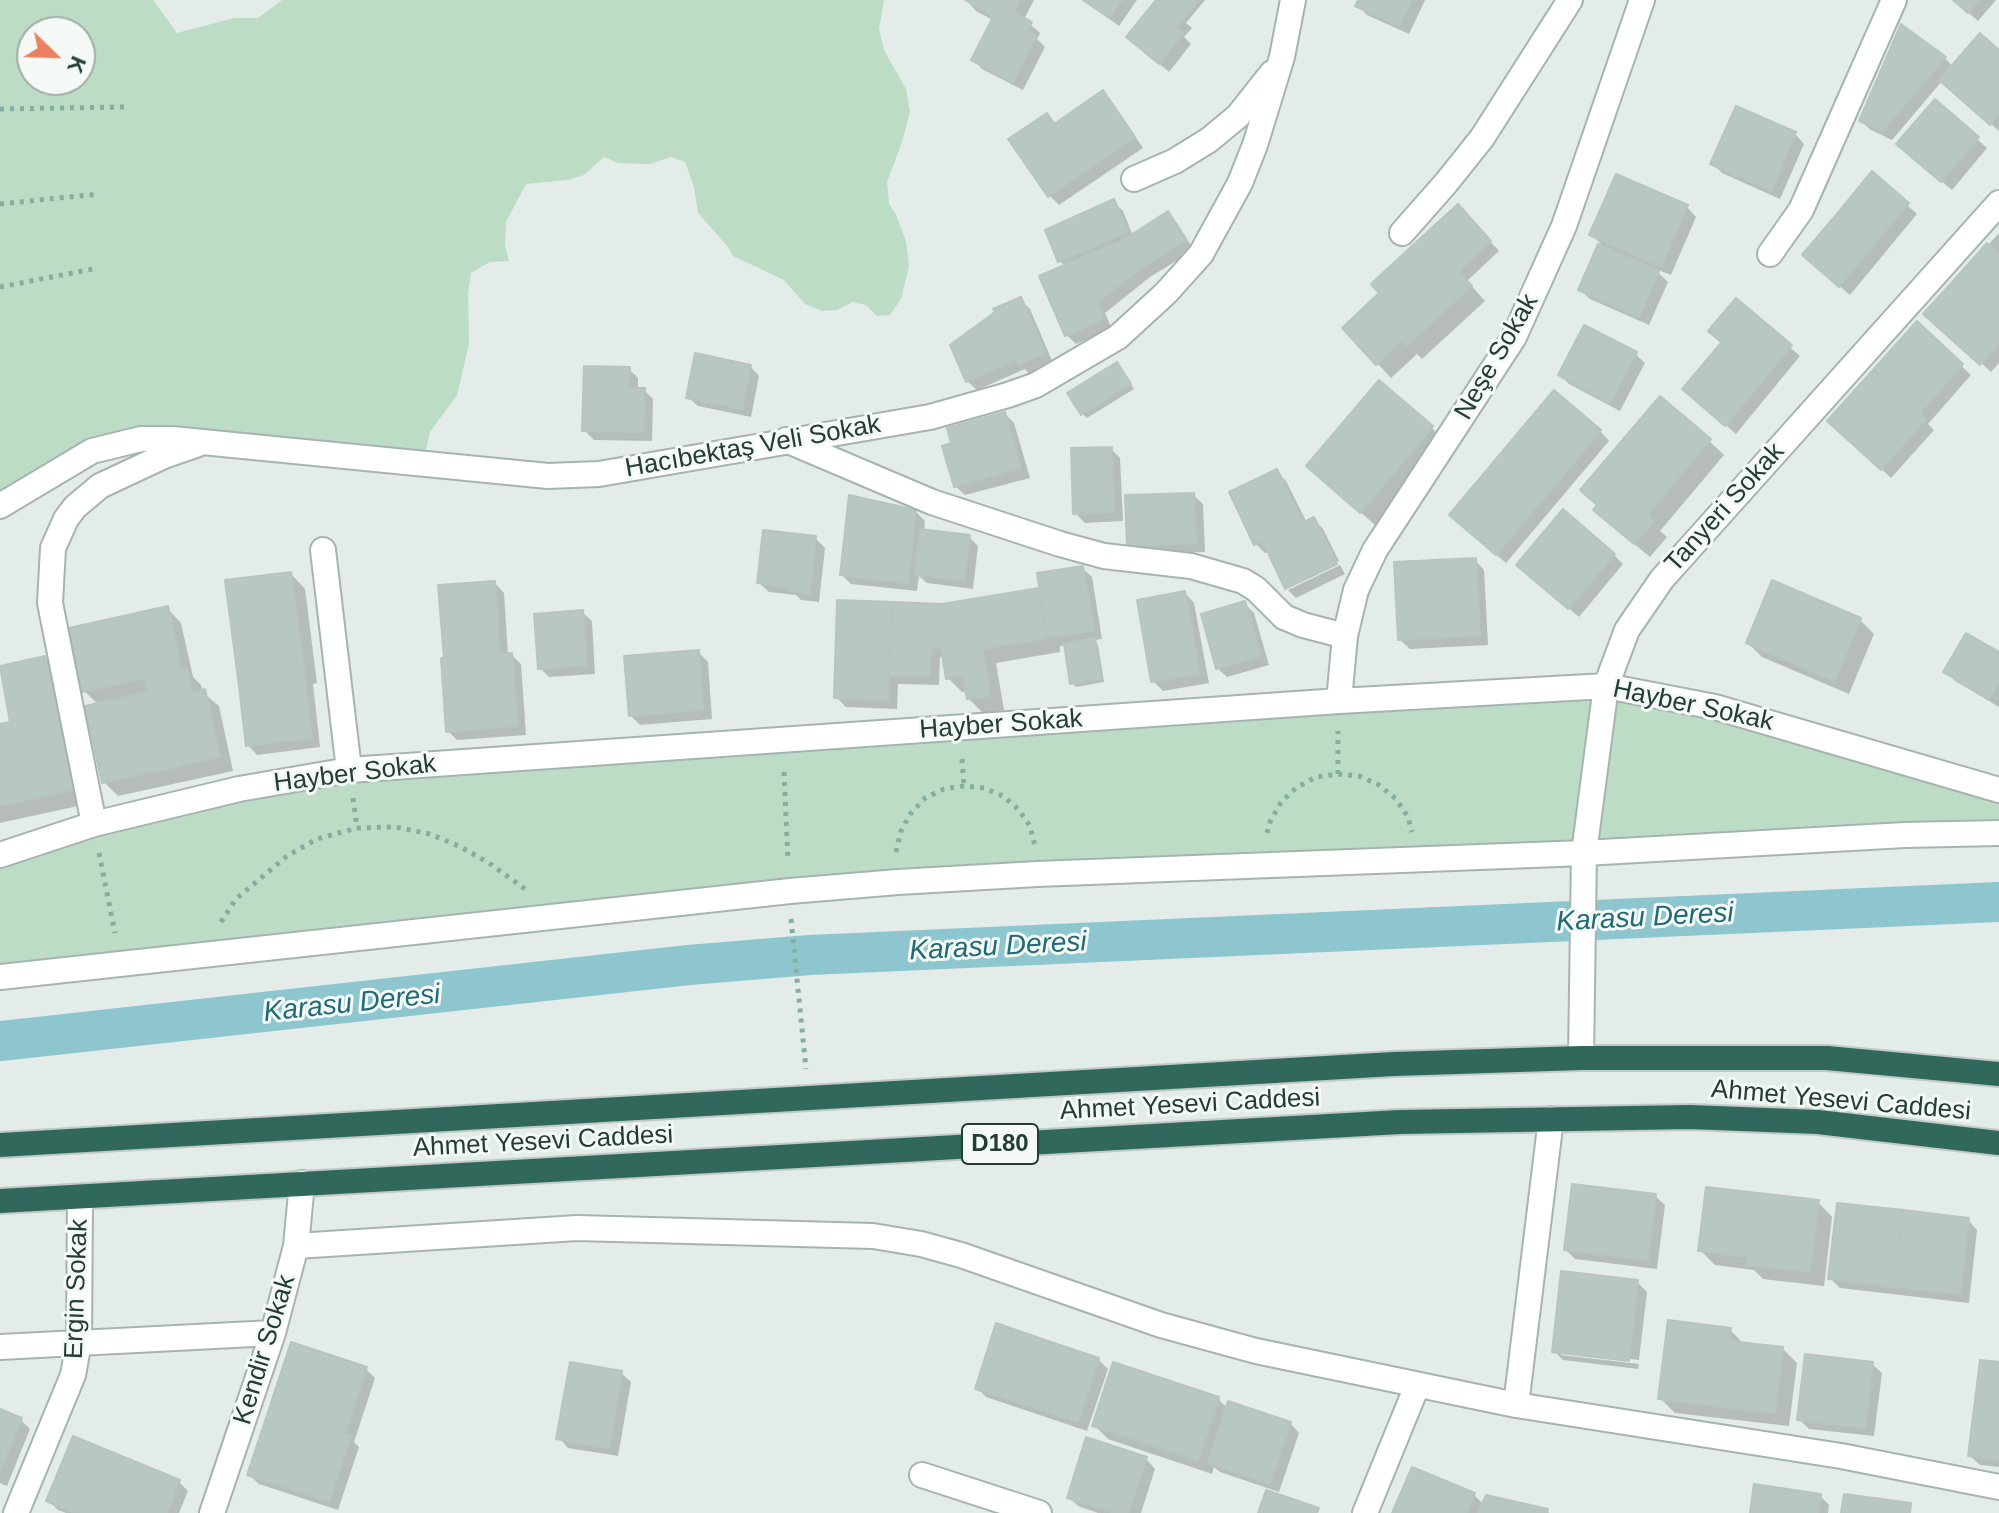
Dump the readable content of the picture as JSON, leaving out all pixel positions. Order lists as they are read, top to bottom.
{
  "streets": {
    "highway": ["Ahmet Yesevi Caddesi", "D180"],
    "street": [
      "Neşe Sokak",
      "Hacıbektaş Veli Sokak",
      "Tanyeri Sokak",
      "Hayber Sokak",
      "Ergin Sokak",
      "Kendir Sokak"
    ]
  },
  "crossings": [
    ["Neşe Sokak", "Hayber Sokak"],
    ["Tanyeri Sokak", "Hayber Sokak"],
    ["Tanyeri Sokak", "Ahmet Yesevi Caddesi"],
    ["Ahmet Yesevi Caddesi", "Ergin Sokak"],
    ["Ahmet Yesevi Caddesi", "Kendir Sokak"]
  ],
  "water": ["Karasu Deresi"],
  "north": "bottom right"
}
